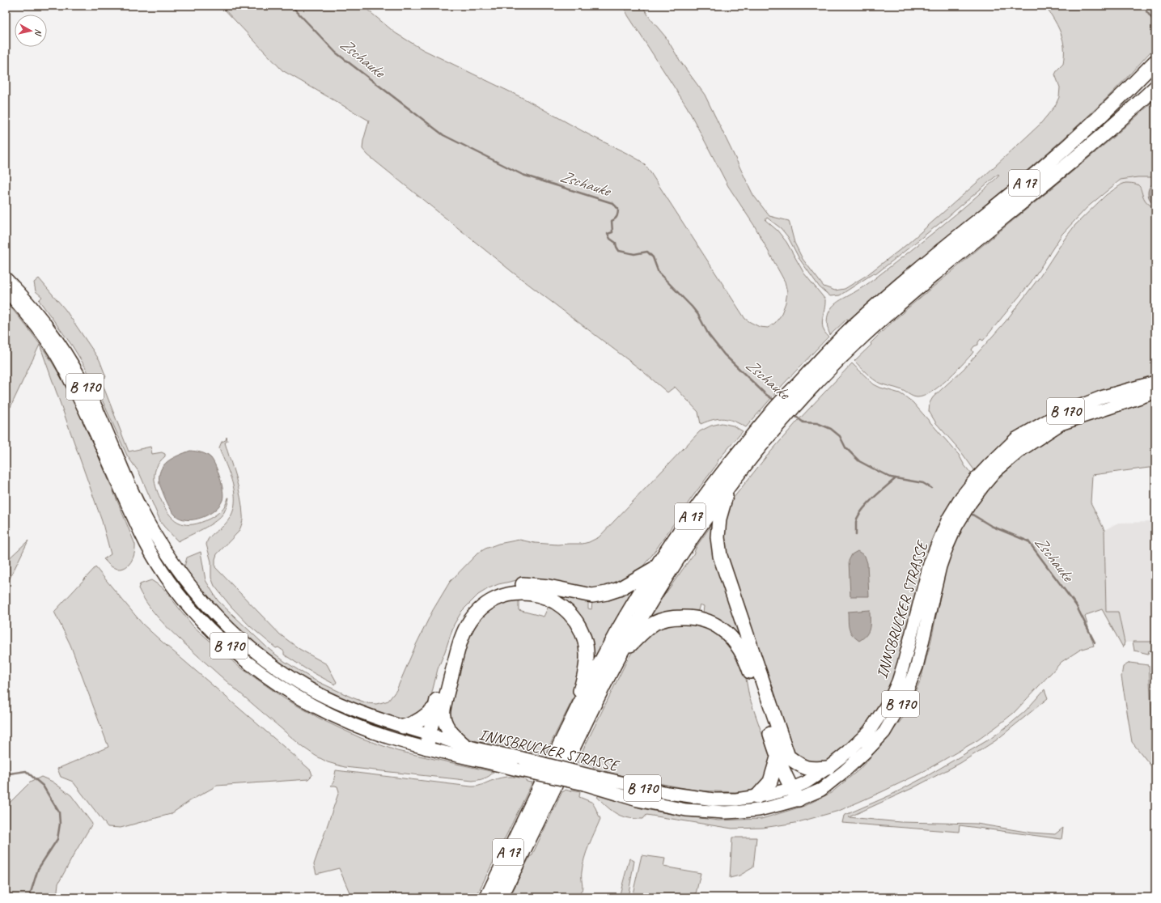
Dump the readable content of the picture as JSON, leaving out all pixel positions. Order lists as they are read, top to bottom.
{
  "streets": {
    "highway": ["A 17"],
    "main road": ["B 170", "INNSBRUCKER STRASSE"]
  },
  "crossings": [
    ["B 170", "INNSBRUCKER STRASSE"]
  ],
  "water": ["Zschauke"],
  "north": "right"
}
